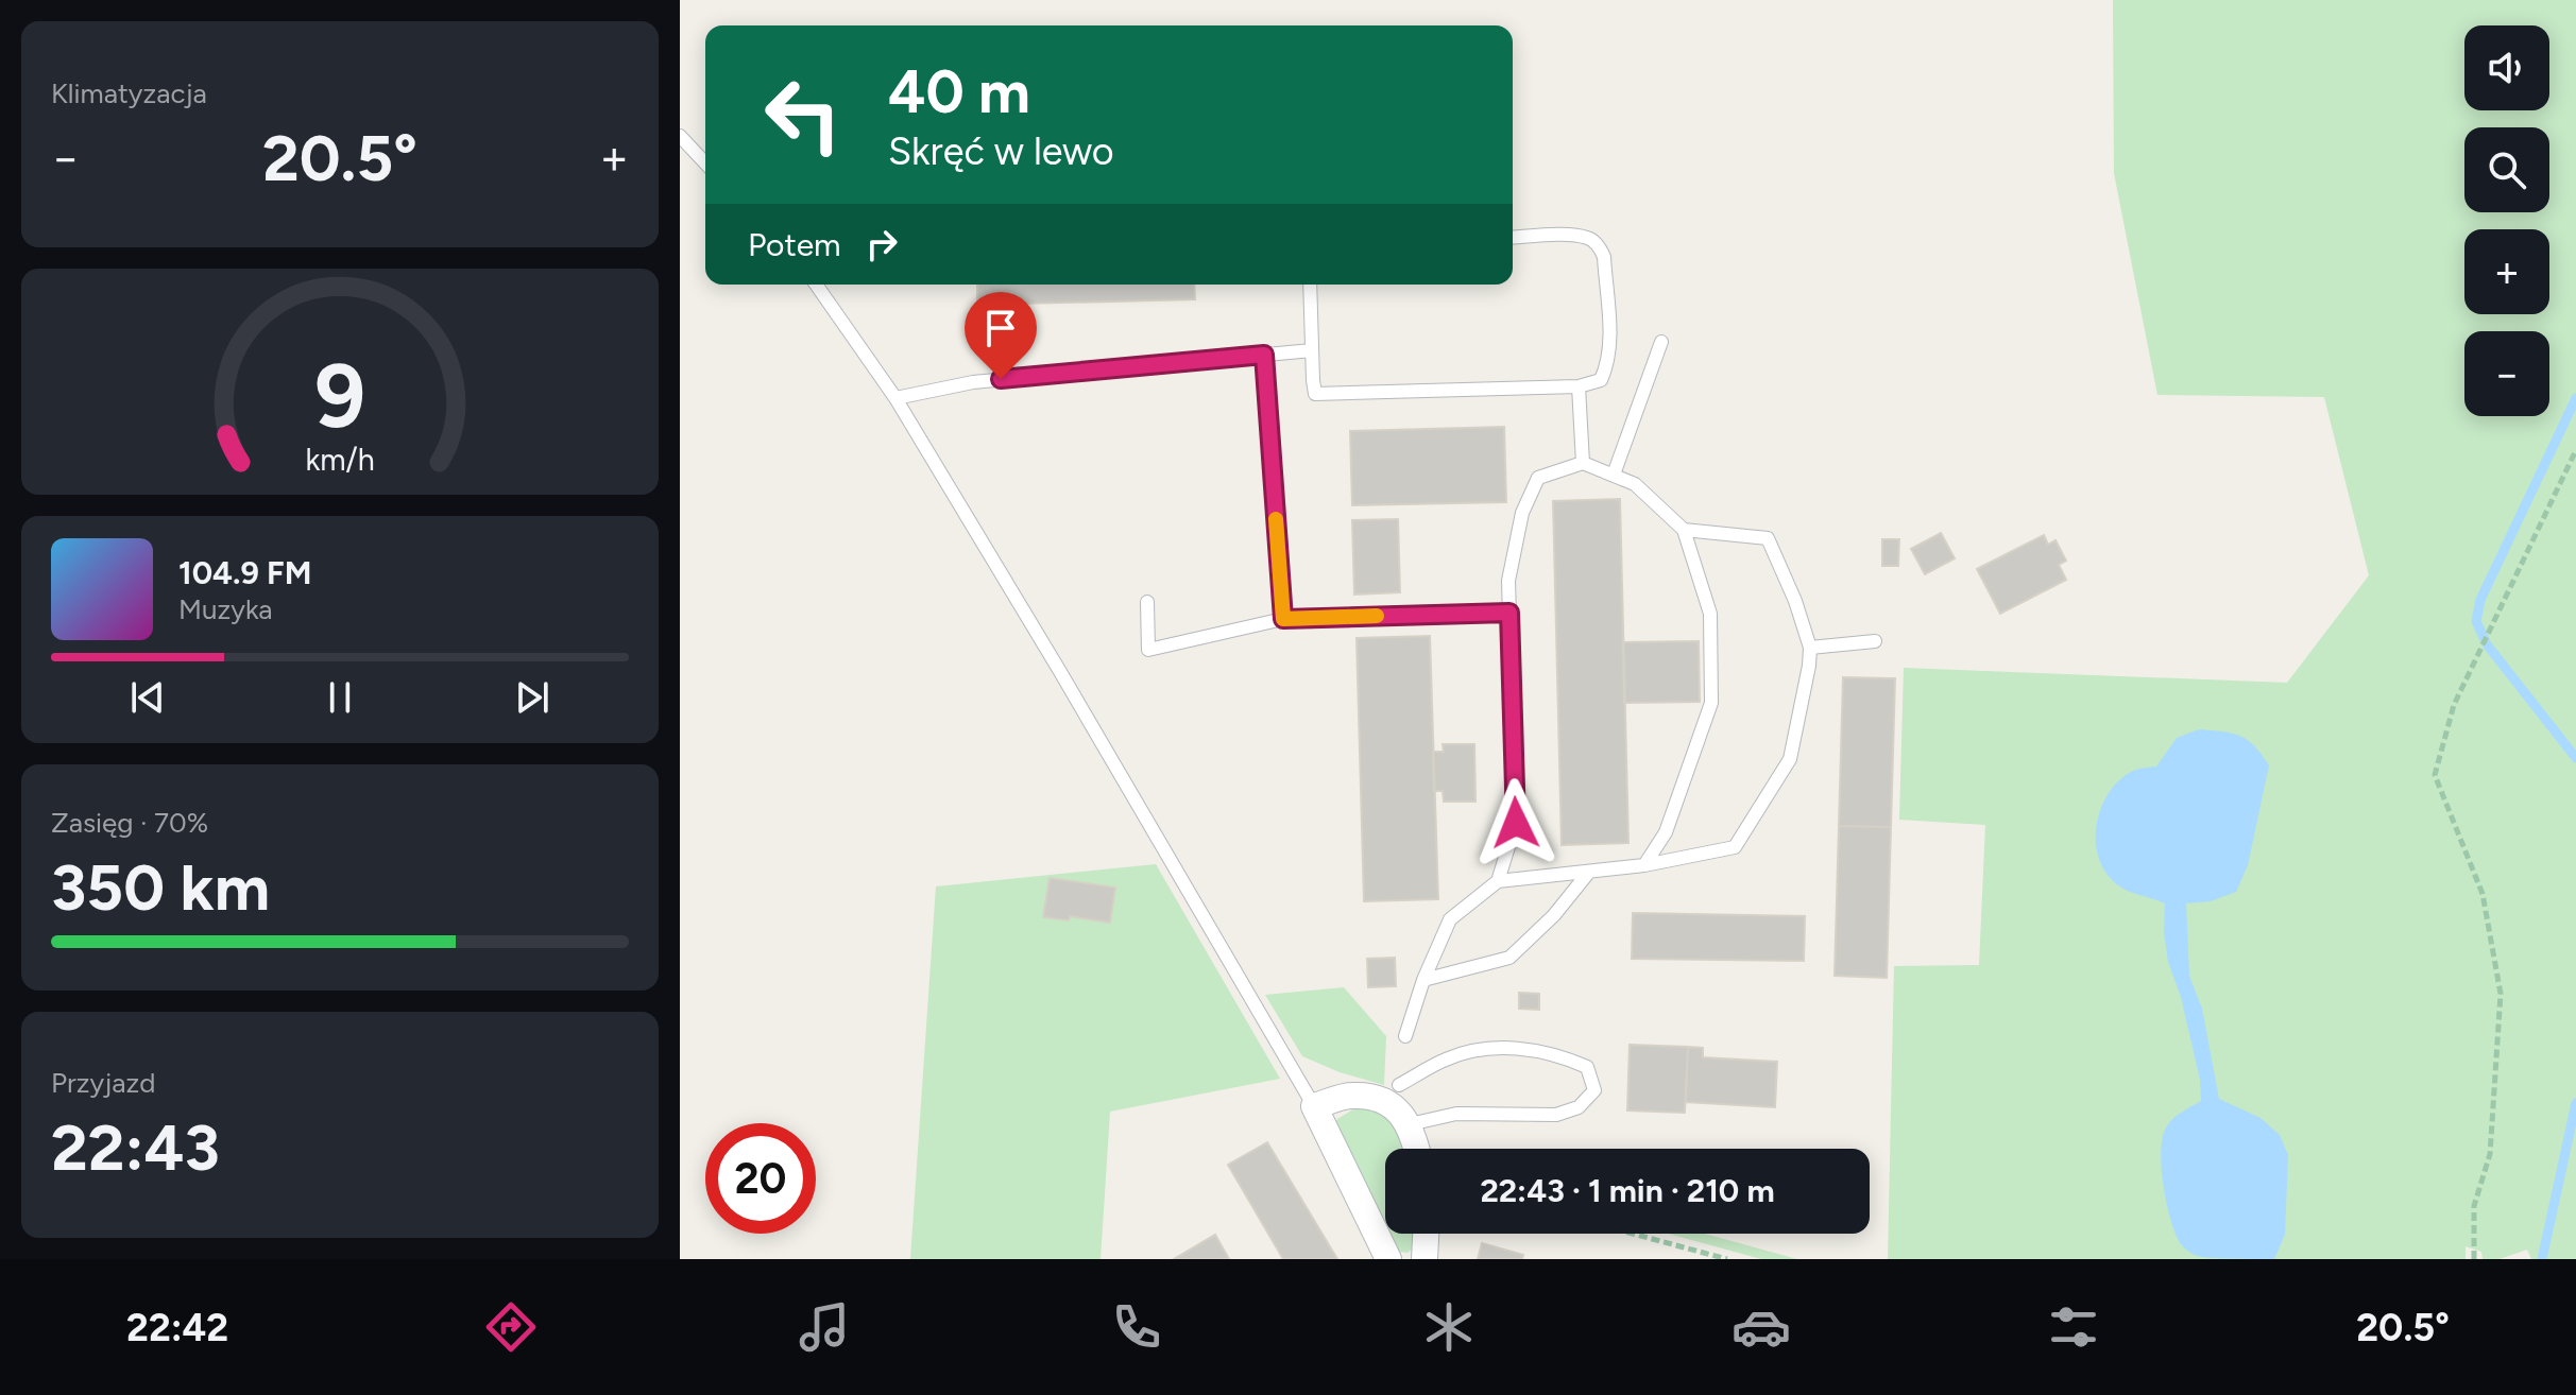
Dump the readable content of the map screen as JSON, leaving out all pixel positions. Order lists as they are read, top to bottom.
{
  "page": {
    "tile": [
      "Klimatyzacja",
      ["Zasięg · 70%", "350 km"],
      ["Przyjazd", "22:43"]
    ],
    "map_buttons": ["+", "−"],
    "turn": ["40 m", "Skręć w lewo"],
    "heat": ["−", "20.5°", "+"],
    "then": "Potem",
    "song": ["104.9 FM", "Muzyka"],
    "limit": "20",
    "trip": "22:43 · 1 min · 210 m",
    "tabs": ["22:42", "20.5°"],
    "gauge": ["9", "km/h"]
  }
}
